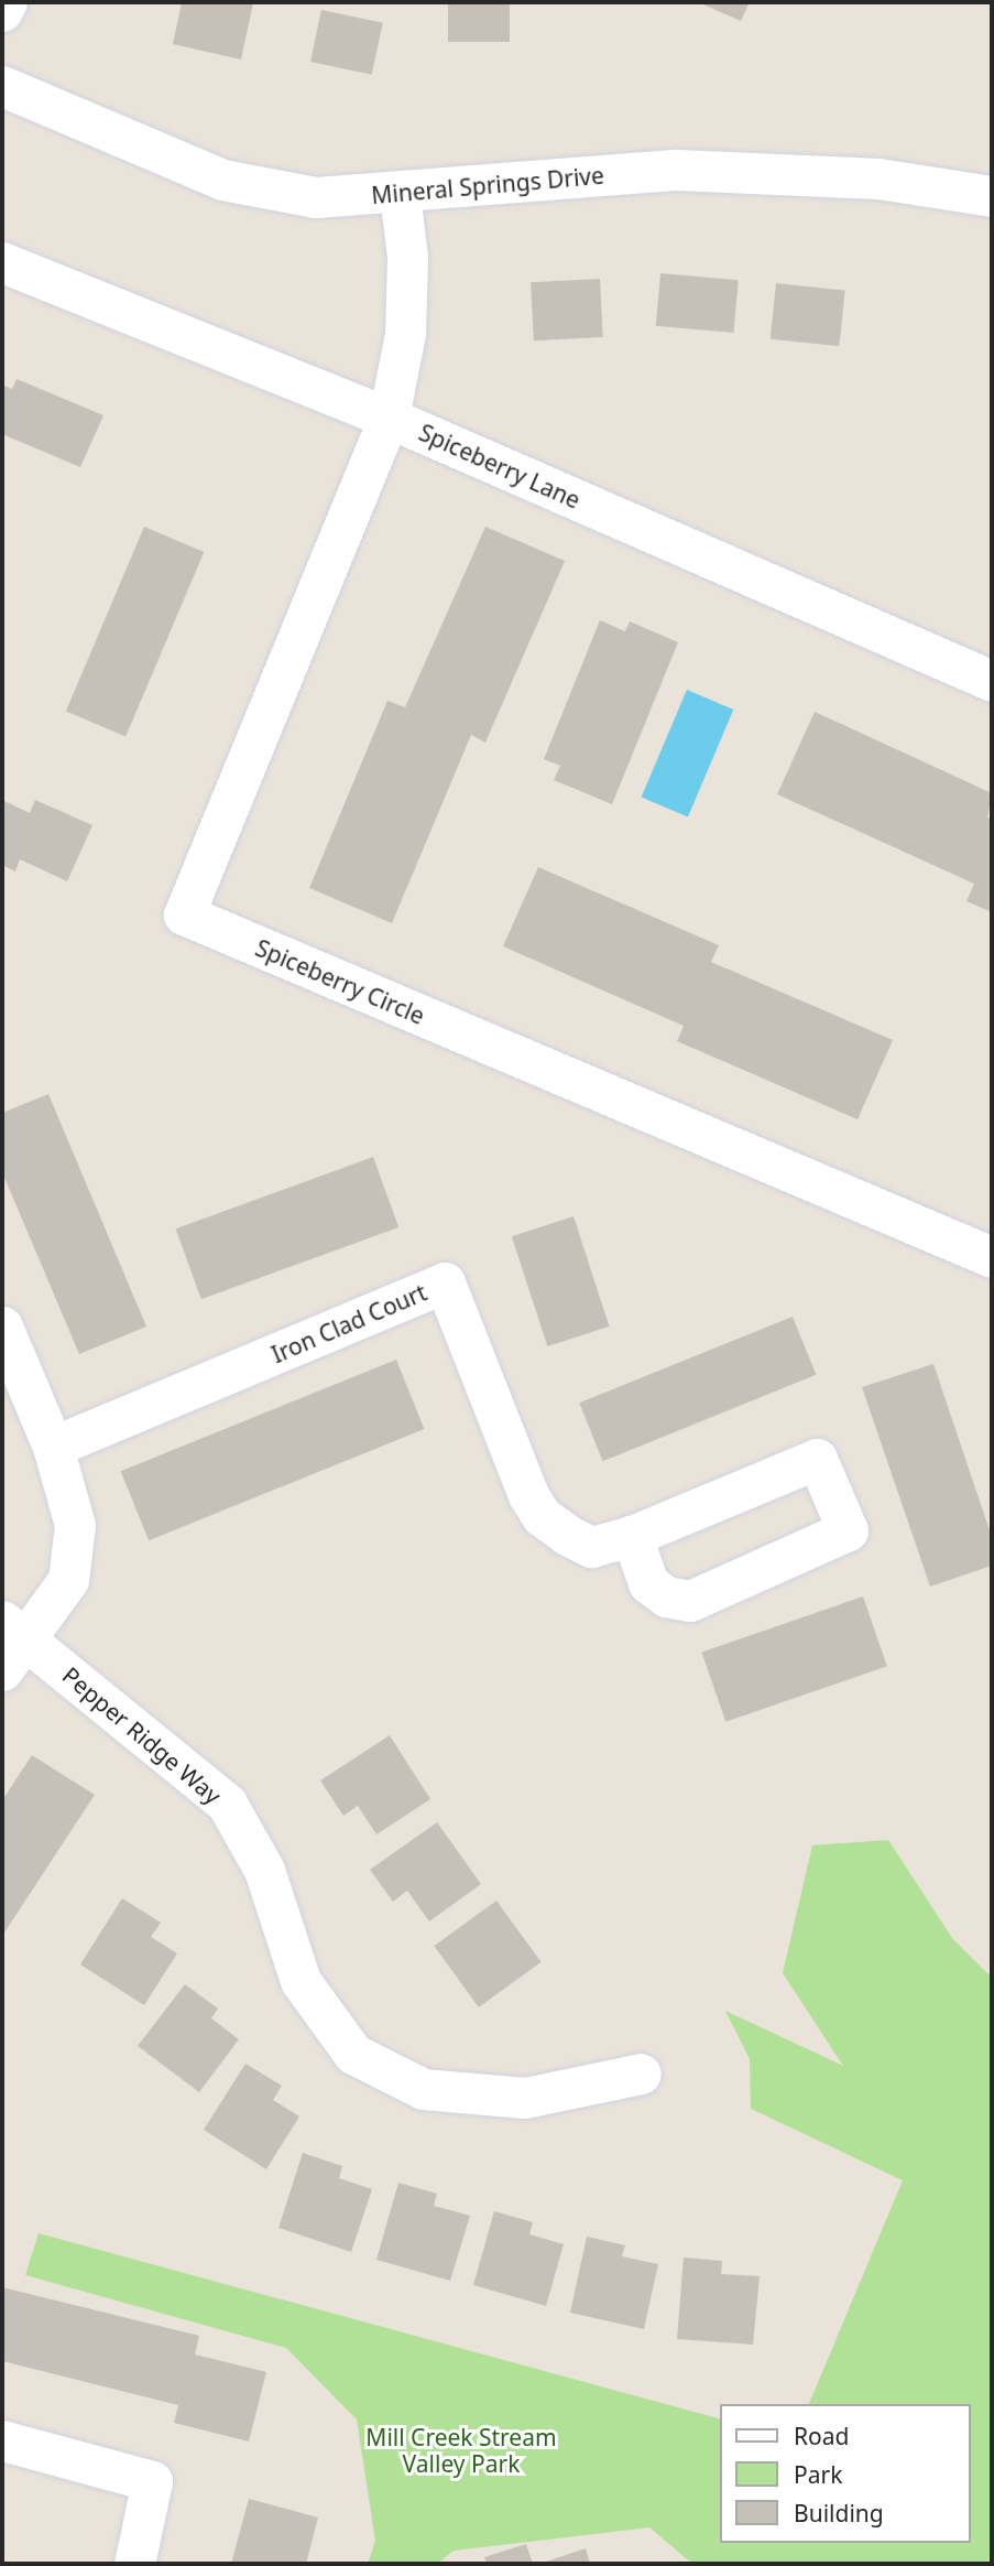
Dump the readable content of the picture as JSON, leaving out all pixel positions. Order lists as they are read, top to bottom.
{
  "streets": {
    "street": [
      "Mineral Springs Drive",
      "Spiceberry Lane",
      "Spiceberry Circle",
      "Iron Clad Court",
      "Pepper Ridge Way"
    ]
  },
  "crossings": [
    ["Spiceberry Lane", "Spiceberry Circle"]
  ],
  "parks": ["Mill Creek Stream Valley Park"],
  "legend": ["Road", "Park", "Building"]
}
